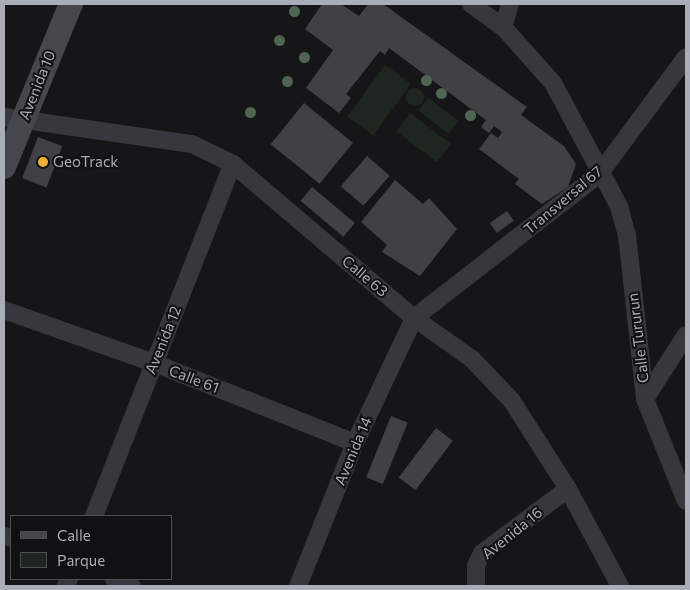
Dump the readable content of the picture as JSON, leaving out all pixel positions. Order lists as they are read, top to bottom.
{
  "streets": {
    "street": [
      "Avenida 10",
      "Transversal 67",
      "Calle 63",
      "Calle Tururun",
      "Avenida 12",
      "Calle 61",
      "Avenida 14",
      "Avenida 16"
    ]
  },
  "crossings": [
    ["Avenida 10", "Calle 63"],
    ["Transversal 67", "Calle 63"],
    ["Transversal 67", "Calle Tururun"],
    ["Transversal 67", "Avenida 14"],
    ["Calle 63", "Avenida 12"],
    ["Calle 63", "Avenida 14"],
    ["Calle 63", "Avenida 16"],
    ["Avenida 12", "Calle 61"],
    ["Calle 61", "Avenida 14"]
  ],
  "places": ["GeoTrack"],
  "legend": ["Calle", "Parque"]
}
